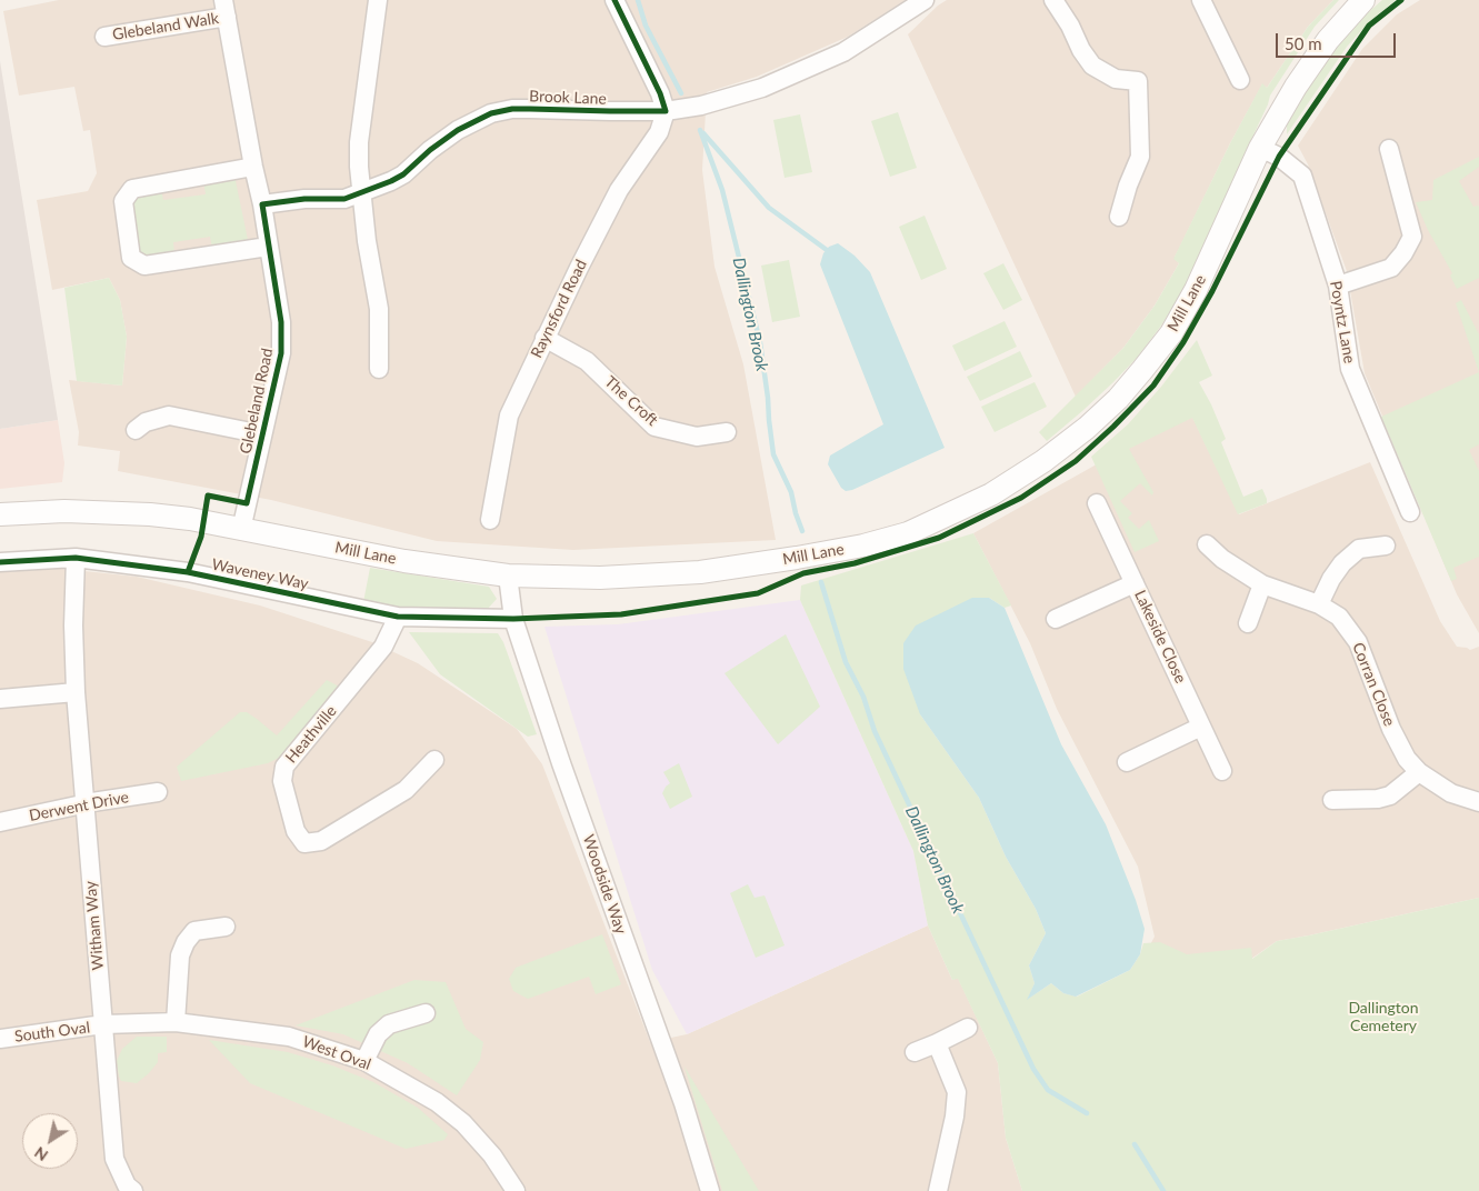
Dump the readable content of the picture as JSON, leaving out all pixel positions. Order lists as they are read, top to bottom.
{
  "streets": {
    "street": [
      "Glebeland Walk",
      "Brook Lane",
      "Mill Lane",
      "Raynsford Road",
      "Poyntz Lane",
      "Glebeland Road",
      "The Croft",
      "Waveney Way",
      "Lakeside Close",
      "Corran Close",
      "Heathville",
      "Derwent Drive",
      "Woodside Way",
      "Witham Way",
      "South Oval",
      "West Oval"
    ]
  },
  "crossings": [
    ["Glebeland Walk", "Glebeland Road"],
    ["Brook Lane", "Raynsford Road"],
    ["Brook Lane", "Glebeland Road"],
    ["Mill Lane", "Poyntz Lane"],
    ["Mill Lane", "Glebeland Road"],
    ["Mill Lane", "Woodside Way"],
    ["Raynsford Road", "The Croft"],
    ["Waveney Way", "Heathville"],
    ["Waveney Way", "Woodside Way"],
    ["Waveney Way", "Witham Way"],
    ["Derwent Drive", "Witham Way"],
    ["Witham Way", "South Oval"],
    ["Witham Way", "West Oval"],
    ["South Oval", "West Oval"]
  ],
  "water": ["Dallington Brook"],
  "parks": ["Dallington Cemetery"],
  "scale_bar": "50 m",
  "north": "bottom left"
}
